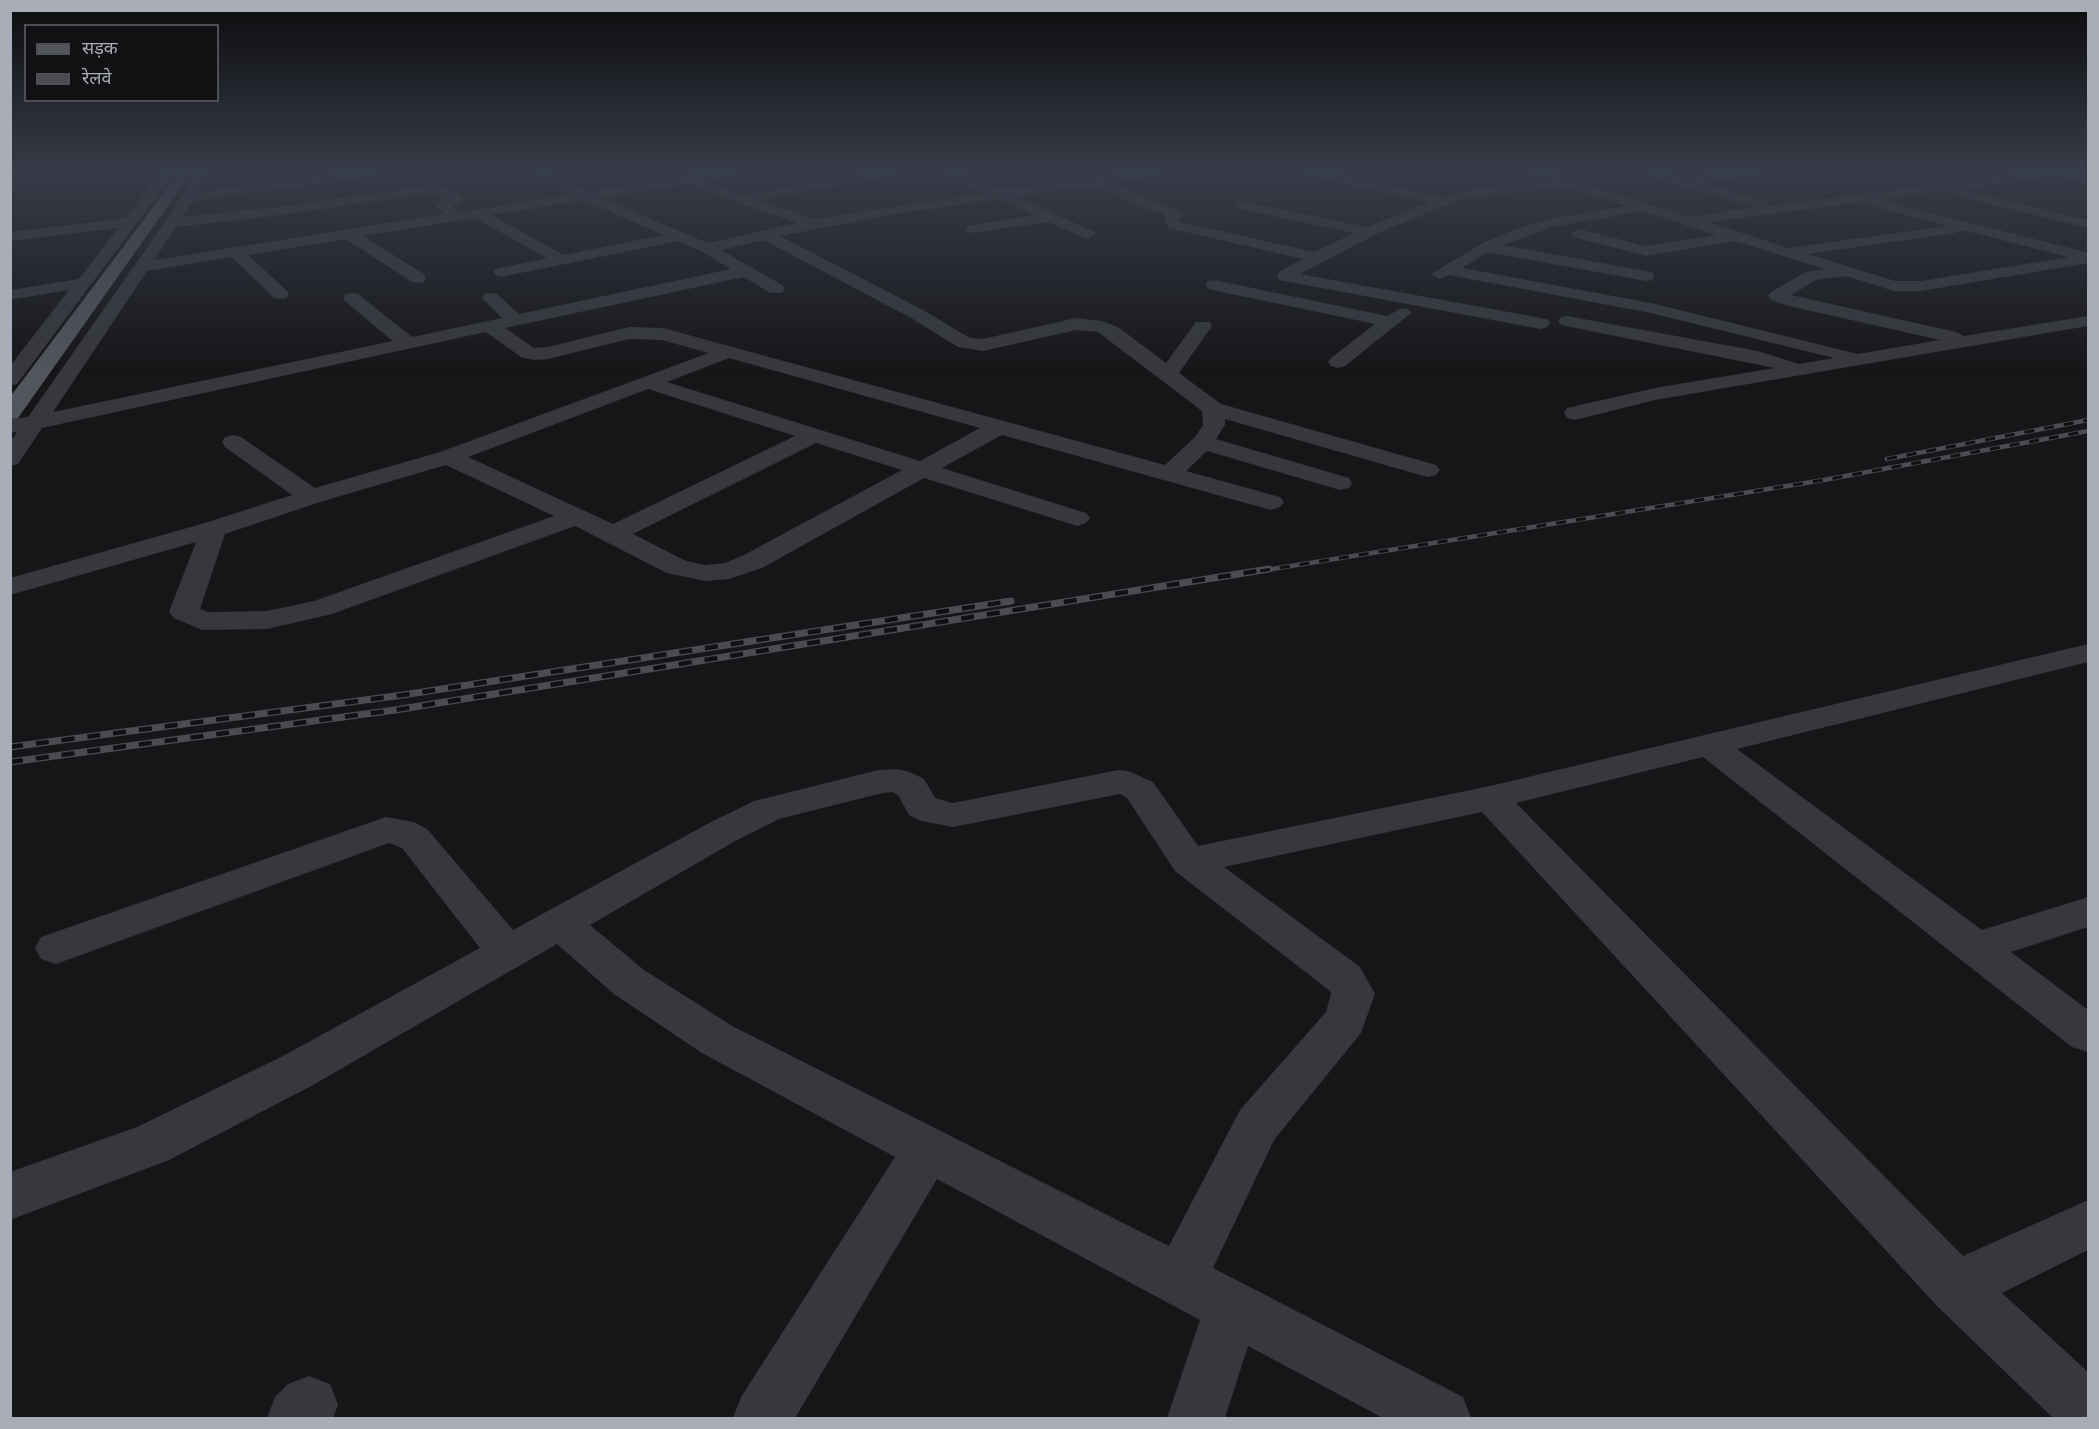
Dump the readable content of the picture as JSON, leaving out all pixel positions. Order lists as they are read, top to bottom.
{
  "legend": ["सड़क", "रेलवे"]
}
